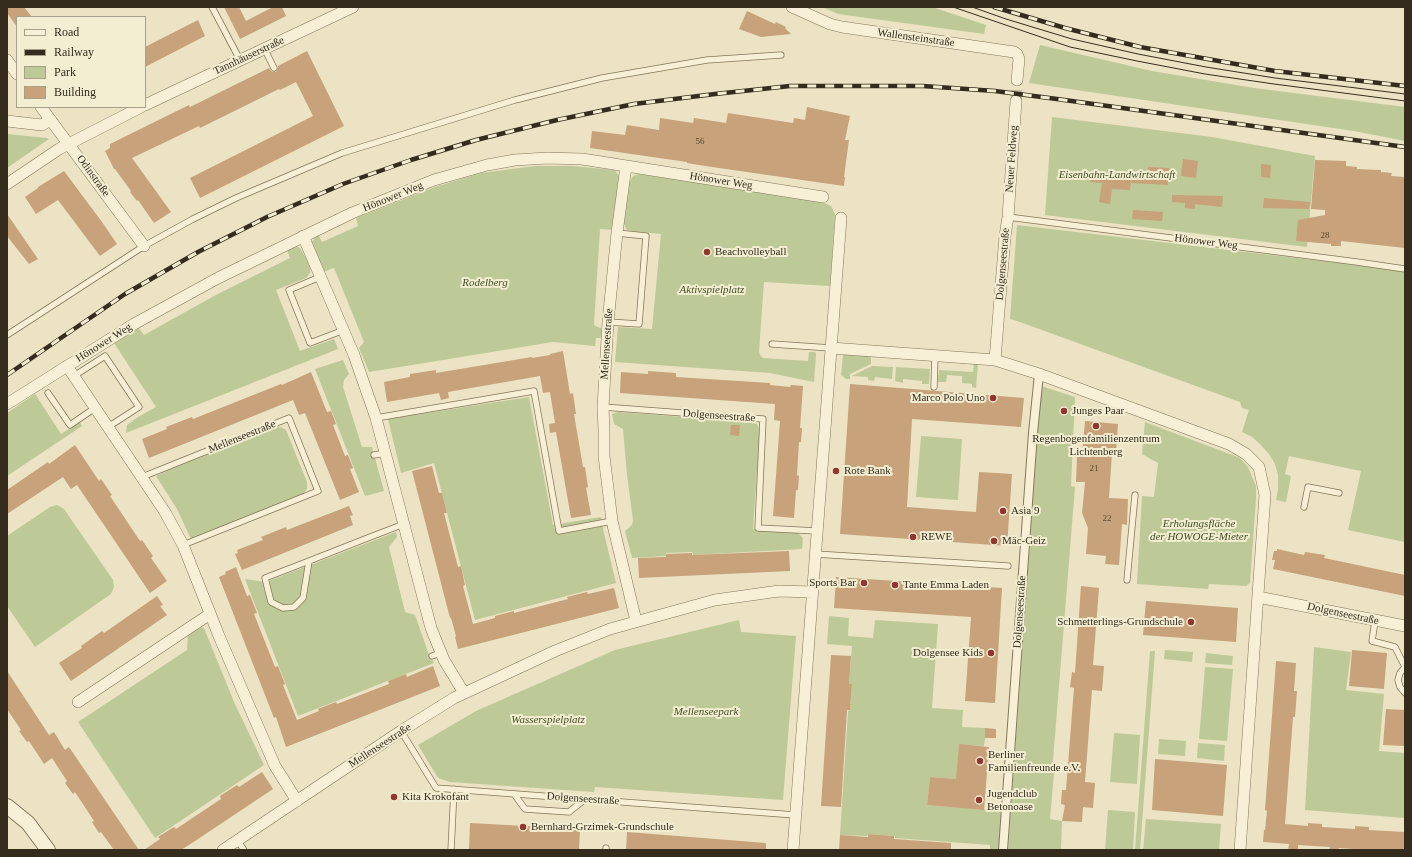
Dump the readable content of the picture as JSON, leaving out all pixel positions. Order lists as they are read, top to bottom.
{
  "streets": {
    "street": [
      "Wallensteinstraße",
      "Tannhäuserstraße",
      "Neuer Feldweg",
      "Odinstraße",
      "Hönower Weg",
      "Dolgenseestraße",
      "Mellenseestraße"
    ]
  },
  "crossings": [
    ["Neuer Feldweg", "Hönower Weg"],
    ["Neuer Feldweg", "Dolgenseestraße"],
    ["Hönower Weg", "Dolgenseestraße"],
    ["Hönower Weg", "Mellenseestraße"],
    ["Dolgenseestraße", "Mellenseestraße"]
  ],
  "parks": [
    "Eisenbahn-Landwirtschaft",
    "Rodelberg",
    "Aktivspielplatz",
    "Erholungsfläche der HOWOGE-Mieter",
    "Mellenseepark",
    "Wasserspielplatz"
  ],
  "places": [
    "Beachvolleyball",
    "Marco Polo Uno",
    "Junges Paar",
    "Regenbogenfamilienzentrum Lichtenberg",
    "Rote Bank",
    "Asia 9",
    "REWE",
    "Mäc-Geiz",
    "Sports Bar",
    "Tante Emma Laden",
    "Schmetterlings-Grundschule",
    "Dolgensee Kids",
    "Berliner Familienfreunde e.V.",
    "Kita Krokofant",
    "Jugendclub Betonoase",
    "Bernhard-Grzimek-Grundschule"
  ],
  "house_numbers": [
    "56",
    "28",
    "21",
    "22"
  ],
  "legend": [
    "Road",
    "Railway",
    "Park",
    "Building"
  ]
}
